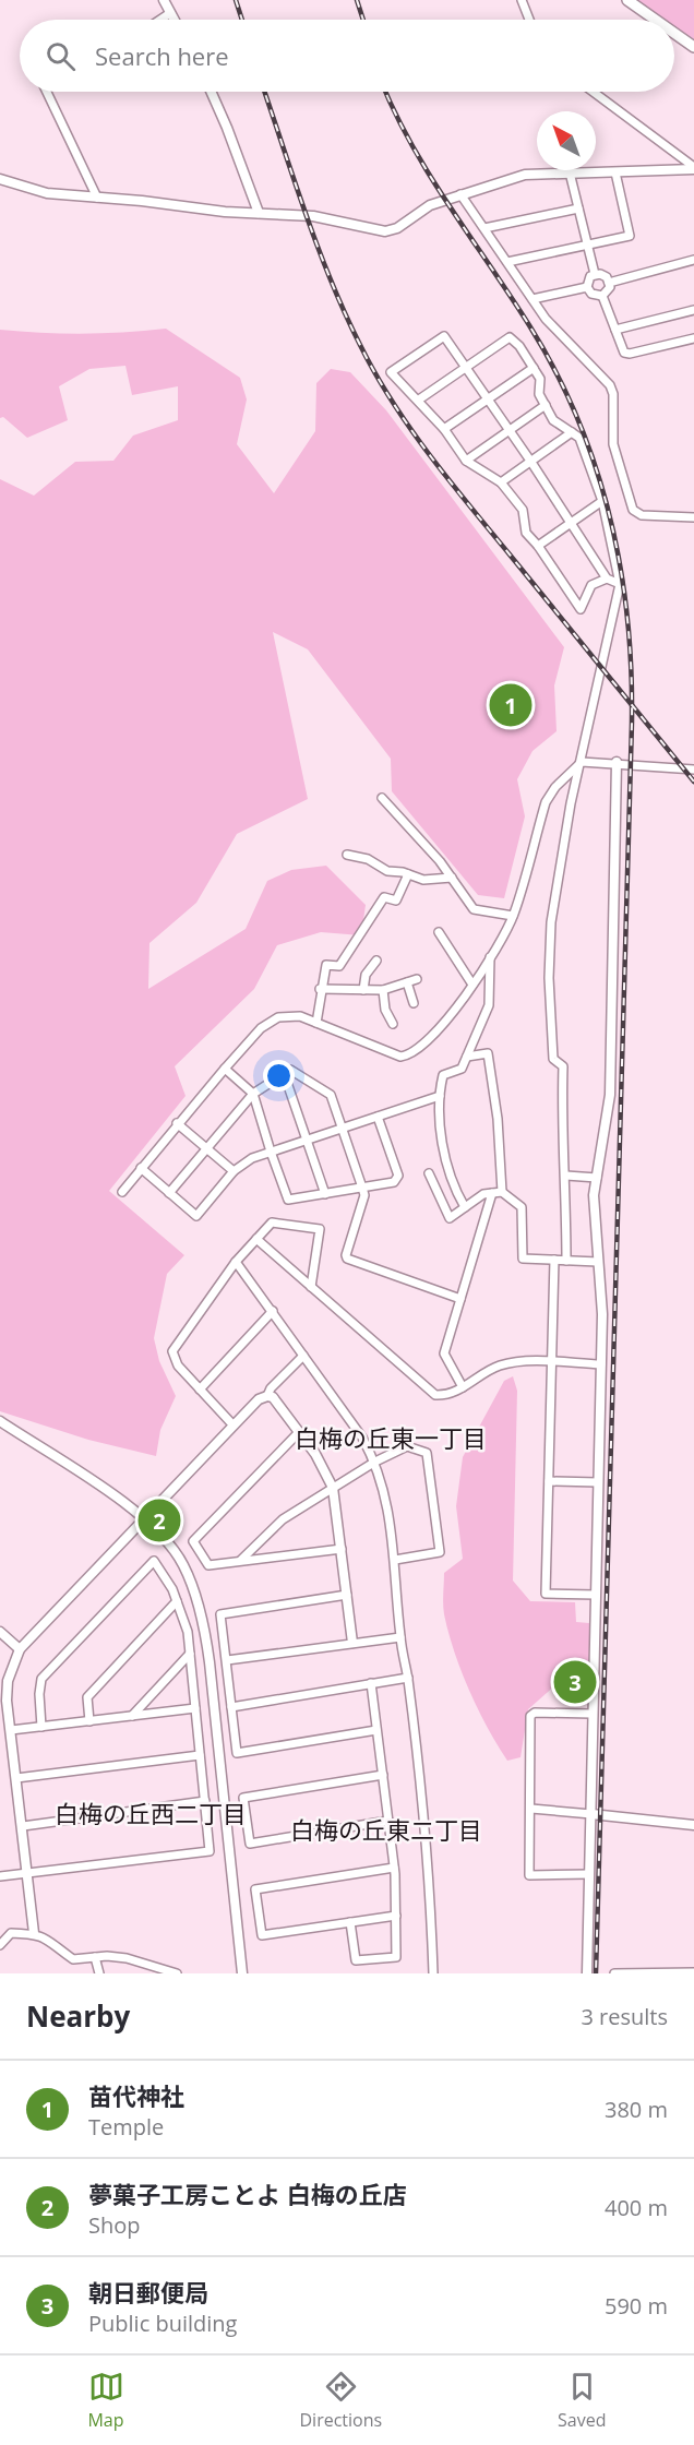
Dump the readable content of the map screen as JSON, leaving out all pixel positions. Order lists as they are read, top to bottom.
{
  "districts": ["白梅の丘東一丁目", "白梅の丘西二丁目", "白梅の丘東二丁目"],
  "north": "top left",
  "page": {
    "search": "Search here",
    "pins": ["1", "2", "3"],
    "heading": ["Nearby", "3 results"],
    "list": [
      {
        "mark": "1",
        "name": "苗代神社",
        "note": "Temple",
        "value": "380 m"
      },
      {
        "mark": "2",
        "name": "夢菓子工房ことよ 白梅の丘店",
        "note": "Shop",
        "value": "400 m"
      },
      {
        "mark": "3",
        "name": "朝日郵便局",
        "note": "Public building",
        "value": "590 m"
      }
    ],
    "nav": ["Map", "Directions", "Saved"]
  }
}
